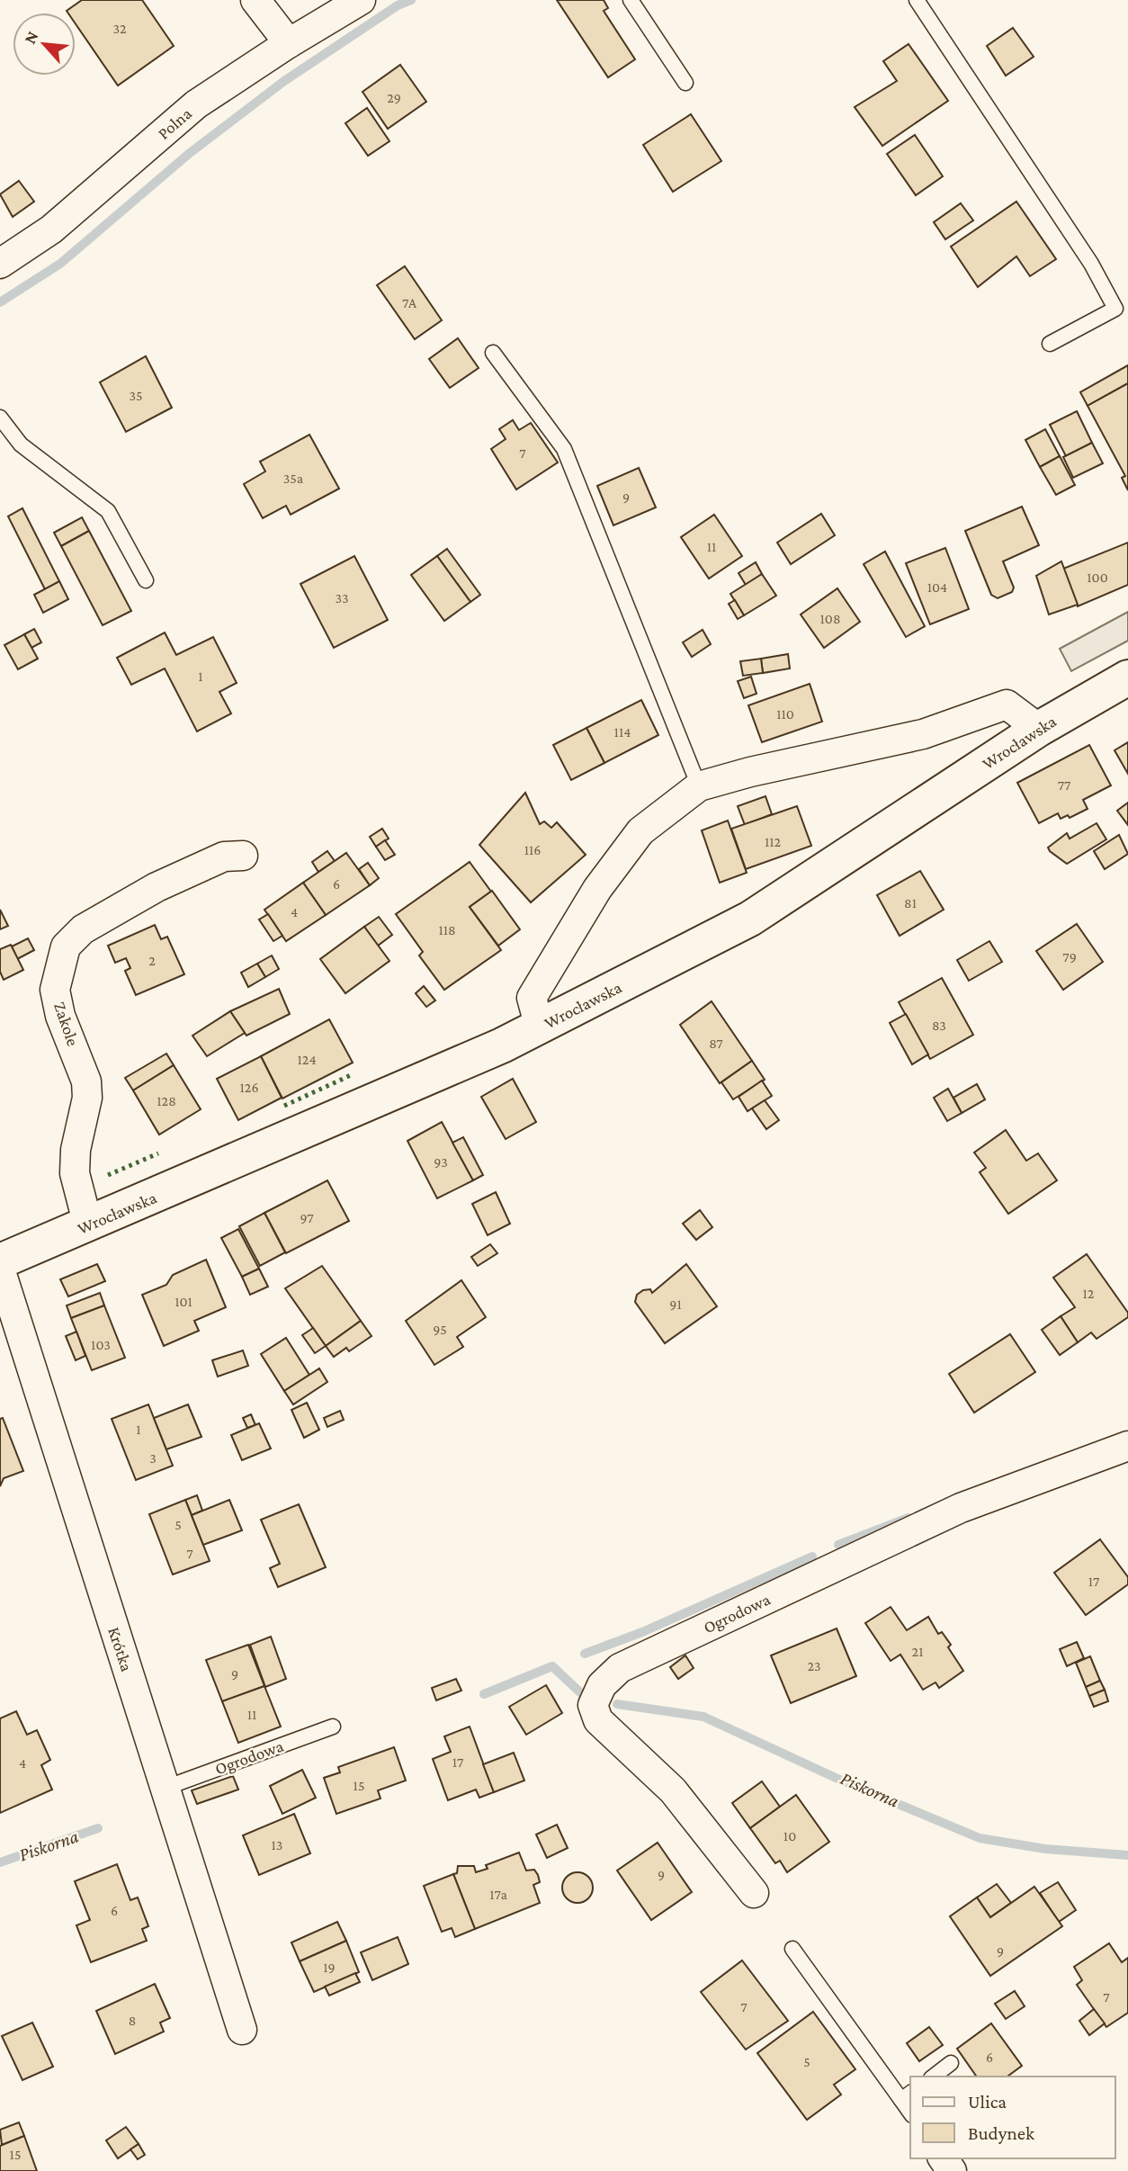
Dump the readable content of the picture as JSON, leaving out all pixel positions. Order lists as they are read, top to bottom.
{
  "streets": {
    "main road": ["Wrocławska"],
    "street": [
      "Polna",
      "Zakole",
      "Ogrodowa",
      "Krótka"
    ]
  },
  "crossings": [
    ["Wrocławska", "Zakole"],
    ["Ogrodowa", "Krótka"]
  ],
  "water": ["Piskorna"],
  "house_numbers": [
    "32",
    "29",
    "7A",
    "35",
    "7",
    "35a",
    "9",
    "11",
    "100",
    "104",
    "33",
    "108",
    "1",
    "110",
    "114",
    "77",
    "112",
    "116",
    "6",
    "81",
    "4",
    "118",
    "79",
    "2",
    "83",
    "87",
    "124",
    "126",
    "128",
    "93",
    "97",
    "12",
    "101",
    "91",
    "95",
    "103",
    "1",
    "3",
    "5",
    "7",
    "17",
    "21",
    "23",
    "9",
    "11",
    "17",
    "4",
    "15",
    "10",
    "13",
    "9",
    "17a",
    "6",
    "9",
    "19",
    "7",
    "7",
    "8",
    "6",
    "5",
    "15"
  ],
  "legend": ["Ulica", "Budynek"],
  "north": "top left"
}
